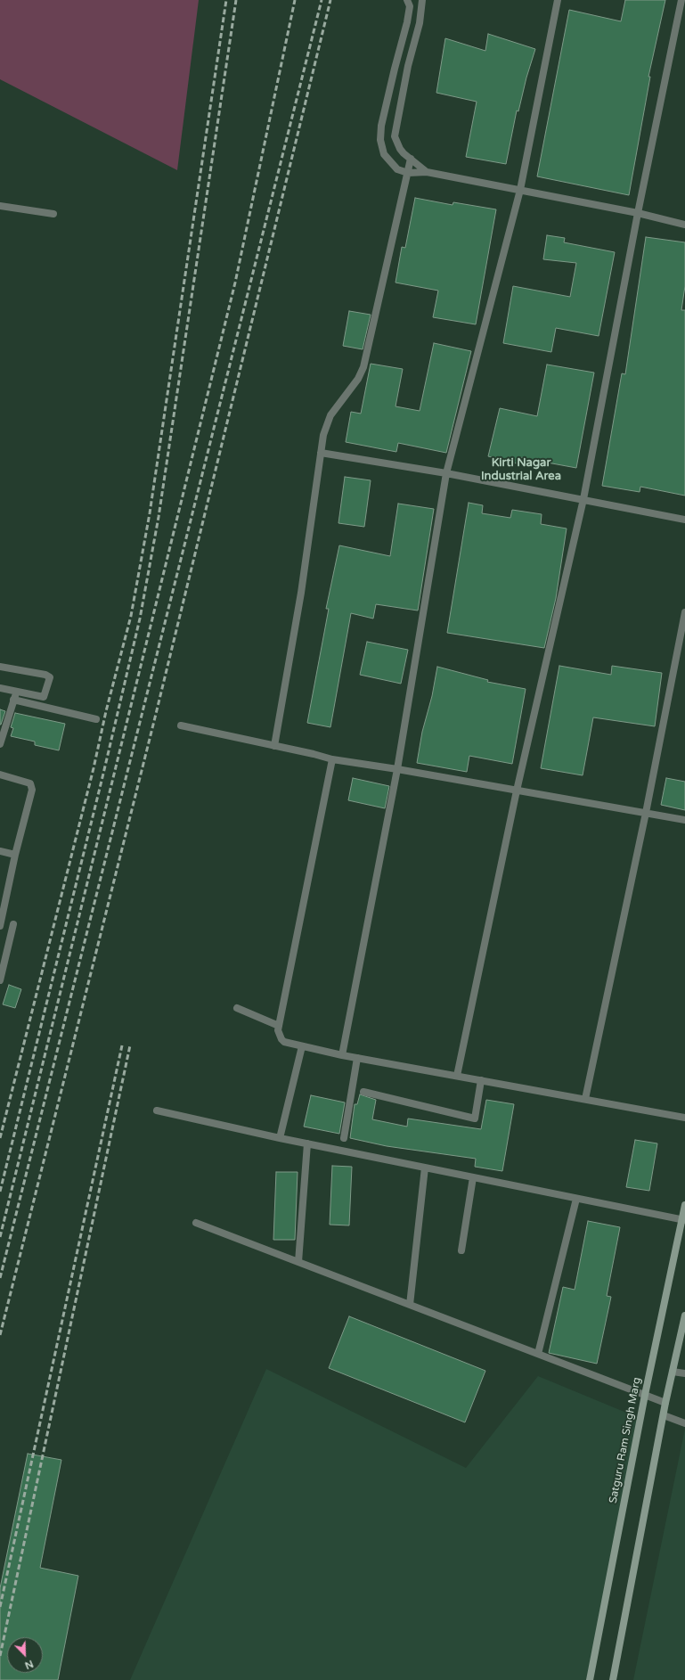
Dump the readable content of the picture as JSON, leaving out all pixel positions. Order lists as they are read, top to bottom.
{
  "streets": {
    "main road": ["Satguru Ram Singh Marg"]
  },
  "districts": ["Kirti Nagar Industrial Area"],
  "north": "bottom right"
}
